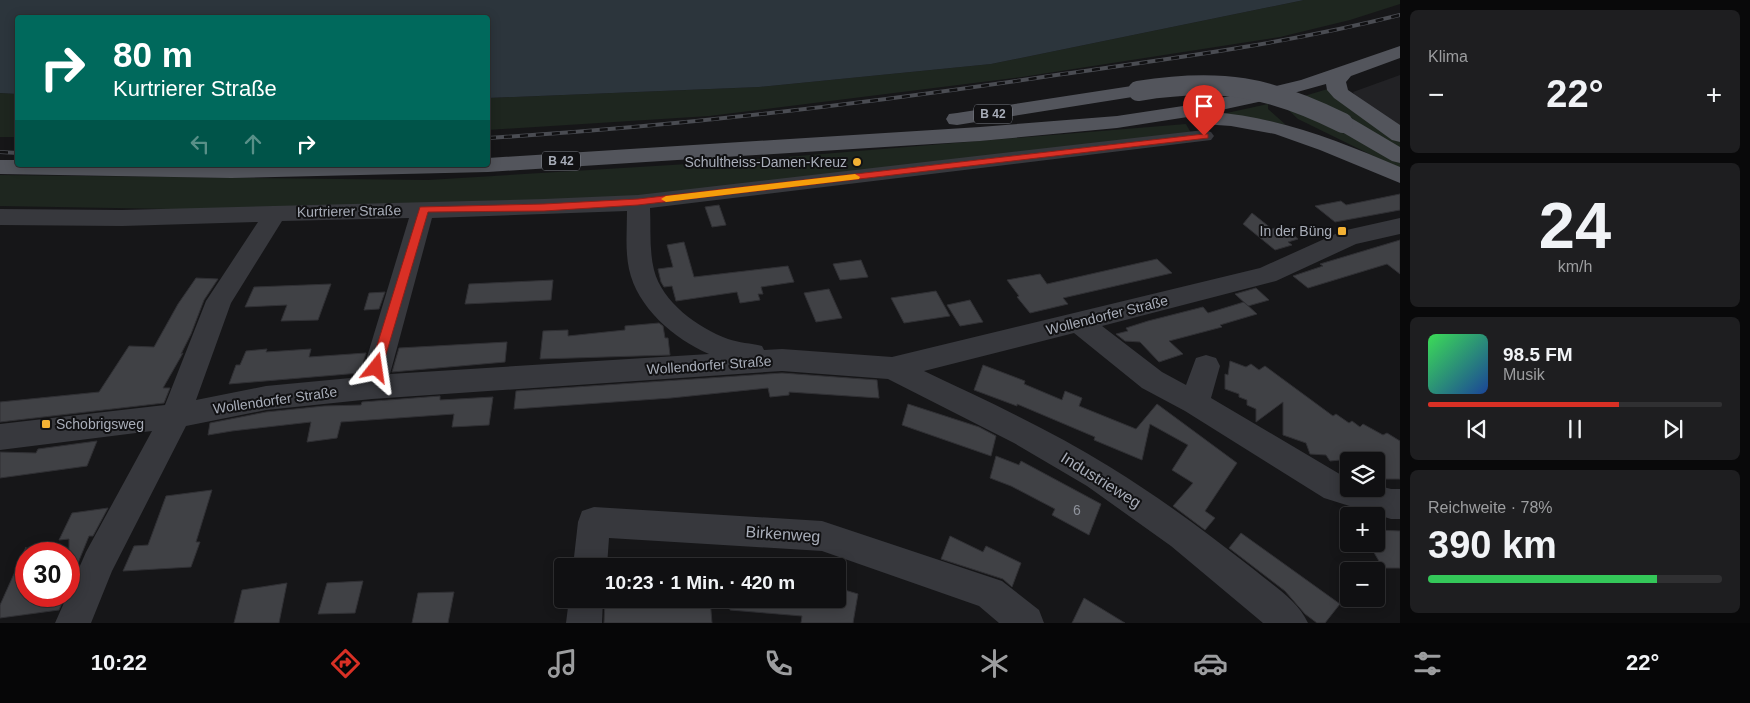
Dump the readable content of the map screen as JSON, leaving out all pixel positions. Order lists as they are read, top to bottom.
{
  "streets": {
    "main road": ["B 42"],
    "street": [
      "Kurtrierer Straße",
      "Wollendorfer Straße",
      "Industrieweg",
      "Birkenweg"
    ]
  },
  "crossings": [
    ["Wollendorfer Straße", "Industrieweg"]
  ],
  "places": {
    "other": ["Schultheiss-Damen-Kreuz"],
    "transit": ["In der Büng", "Schobrigsweg"]
  },
  "house_numbers": ["6"],
  "page": {
    "tile": [
      "Klima",
      ["24", "km/h"],
      ["Reichweite · 78%", "390 km"]
    ],
    "turn": ["80 m", "Kurtrierer Straße"],
    "heat": ["−", "22°", "+"],
    "song": ["98.5 FM", "Musik"],
    "map_buttons": ["+", "−"],
    "limit": "30",
    "trip": "10:23 · 1 Min. · 420 m",
    "tabs": ["10:22", "22°"]
  }
}
